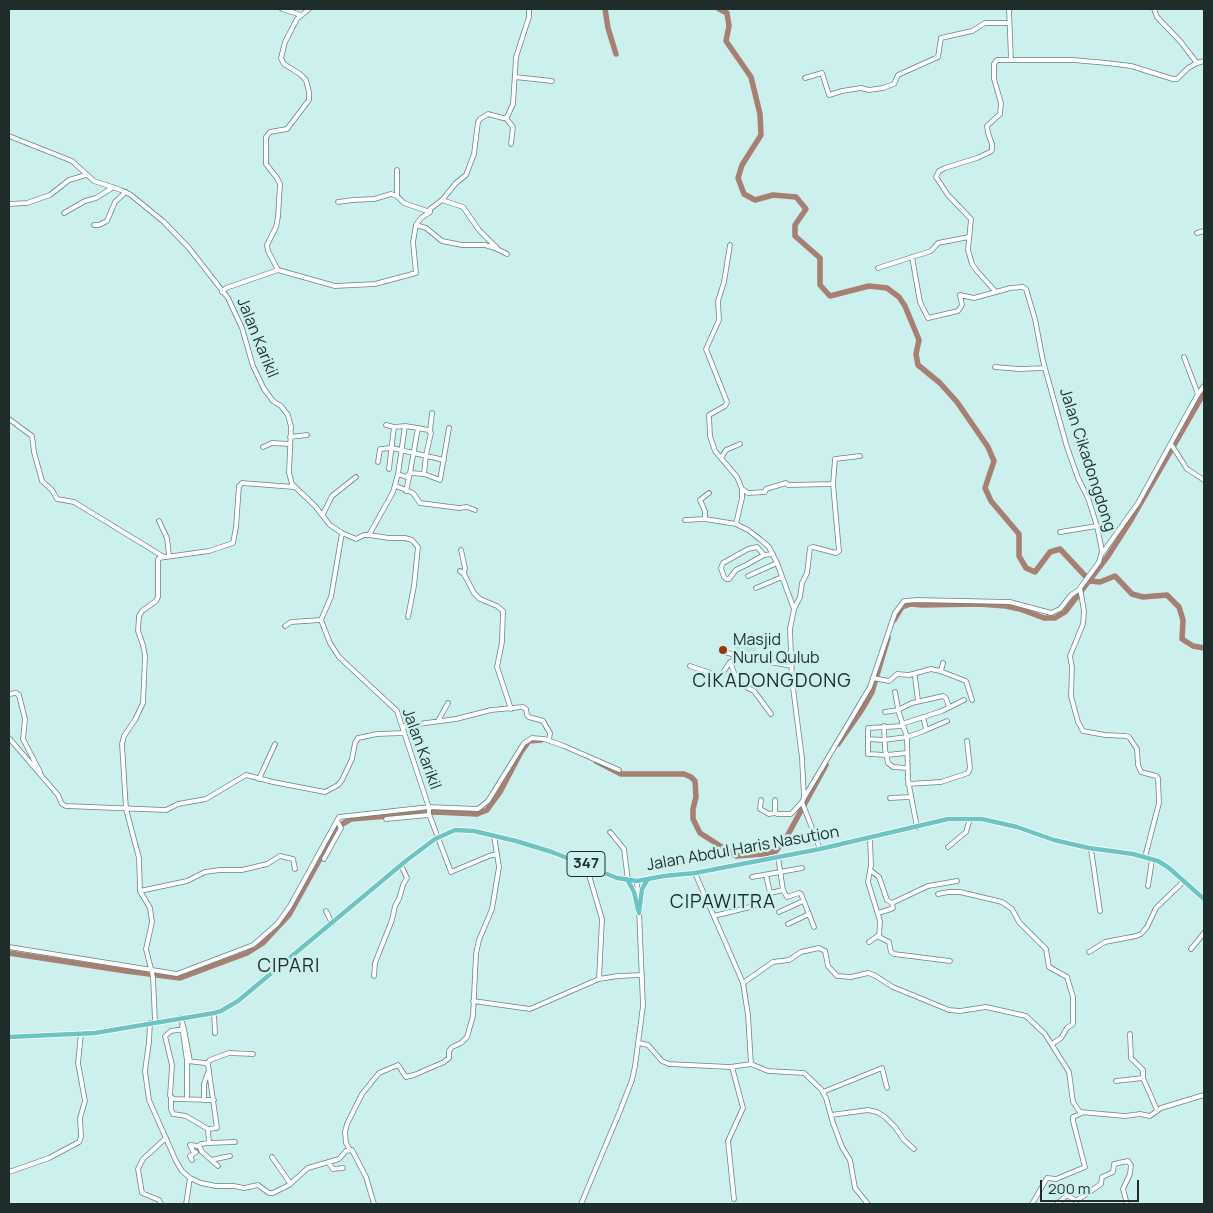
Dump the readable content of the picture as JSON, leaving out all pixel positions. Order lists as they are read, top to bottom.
{
  "streets": {
    "main road": ["Jalan Abdul Haris Nasution", "347"],
    "street": ["Jalan Karikil", "Jalan Cikadongdong"]
  },
  "districts": ["CIKADONGDONG", "CIPAWITRA", "CIPARI"],
  "places": ["Masjid Nurul Qulub"],
  "scale_bar": "200 m"
}
